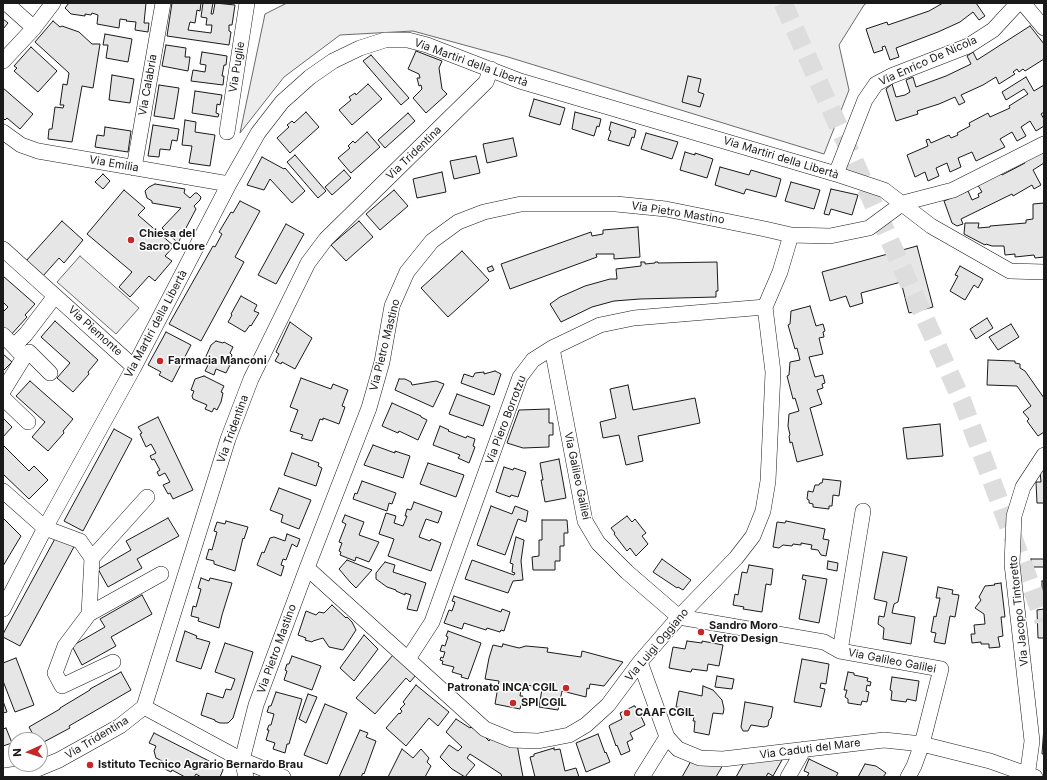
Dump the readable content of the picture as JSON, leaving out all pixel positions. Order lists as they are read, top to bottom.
{
  "streets": {
    "street": [
      "Via Enrico De Nicola",
      "Via Martiri della Libertà",
      "Via Puglie",
      "Via Calabria",
      "Via Tridentina",
      "Via Emilia",
      "Via Pietro Mastino",
      "Via Piemonte",
      "Via Piero Borrotzu",
      "Via Galileo Galilei",
      "Via Jacopo Tintoretto",
      "Via Luigi Oggiano",
      "Via Caduti del Mare"
    ]
  },
  "crossings": [
    ["Via Enrico De Nicola", "Via Martiri della Libertà"],
    ["Via Martiri della Libertà", "Via Tridentina"],
    ["Via Martiri della Libertà", "Via Emilia"],
    ["Via Martiri della Libertà", "Via Pietro Mastino"],
    ["Via Martiri della Libertà", "Via Piemonte"],
    ["Via Calabria", "Via Emilia"],
    ["Via Pietro Mastino", "Via Luigi Oggiano"],
    ["Via Piero Borrotzu", "Via Galileo Galilei"],
    ["Via Piero Borrotzu", "Via Luigi Oggiano"],
    ["Via Galileo Galilei", "Via Luigi Oggiano"],
    ["Via Galileo Galilei", "Via Caduti del Mare"],
    ["Via Jacopo Tintoretto", "Via Caduti del Mare"],
    ["Via Luigi Oggiano", "Via Caduti del Mare"]
  ],
  "places": [
    "Chiesa del Sacro Cuore",
    "Farmacia Manconi",
    "Sandro Moro Vetro Design",
    "Patronato INCA CGIL",
    "SPI CGIL",
    "CAAF CGIL",
    "Istituto Tecnico Agrario Bernardo Brau"
  ],
  "north": "left"
}
